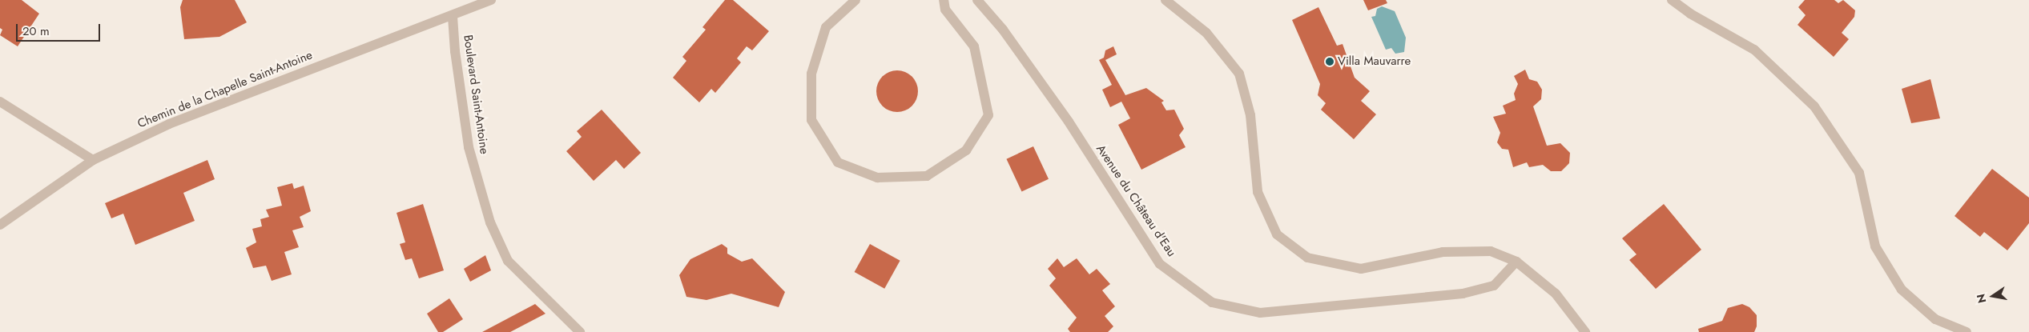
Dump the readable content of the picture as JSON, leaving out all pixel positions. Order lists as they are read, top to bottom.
{
  "streets": {
    "street": ["Chemin de la Chapelle Saint-Antoine", "Boulevard Saint-Antoine", "Avenue du Château d'Eau"]
  },
  "crossings": [
    ["Chemin de la Chapelle Saint-Antoine", "Boulevard Saint-Antoine"]
  ],
  "places": ["Villa Mauvarre"],
  "scale_bar": "20 m",
  "north": "left"
}
